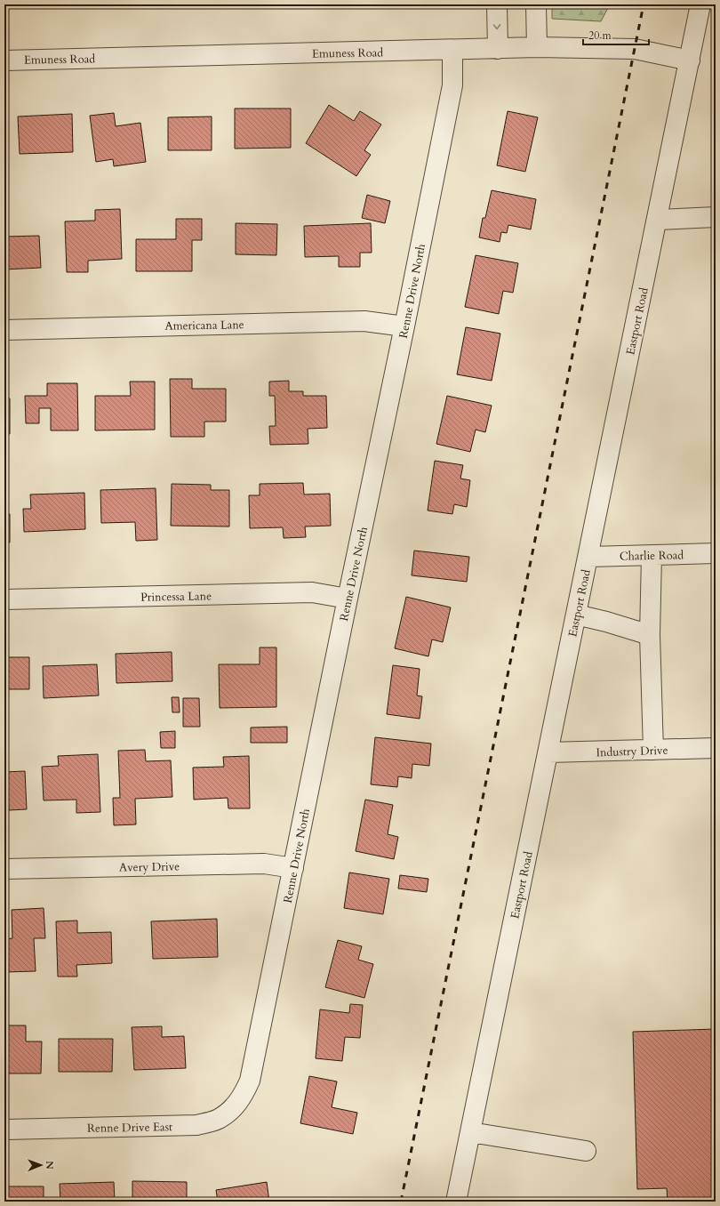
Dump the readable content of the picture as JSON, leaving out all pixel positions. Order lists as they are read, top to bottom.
{
  "streets": {
    "street": [
      "Emuness Road",
      "Renne Drive North",
      "Eastport Road",
      "Americana Lane",
      "Charlie Road",
      "Princessa Lane",
      "Industry Drive",
      "Avery Drive",
      "Renne Drive East"
    ]
  },
  "crossings": [
    ["Emuness Road", "Renne Drive North"],
    ["Emuness Road", "Eastport Road"],
    ["Renne Drive North", "Americana Lane"],
    ["Renne Drive North", "Princessa Lane"],
    ["Renne Drive North", "Avery Drive"],
    ["Renne Drive North", "Renne Drive East"],
    ["Eastport Road", "Charlie Road"],
    ["Eastport Road", "Industry Drive"]
  ],
  "scale_bar": "20 m",
  "north": "right"
}
